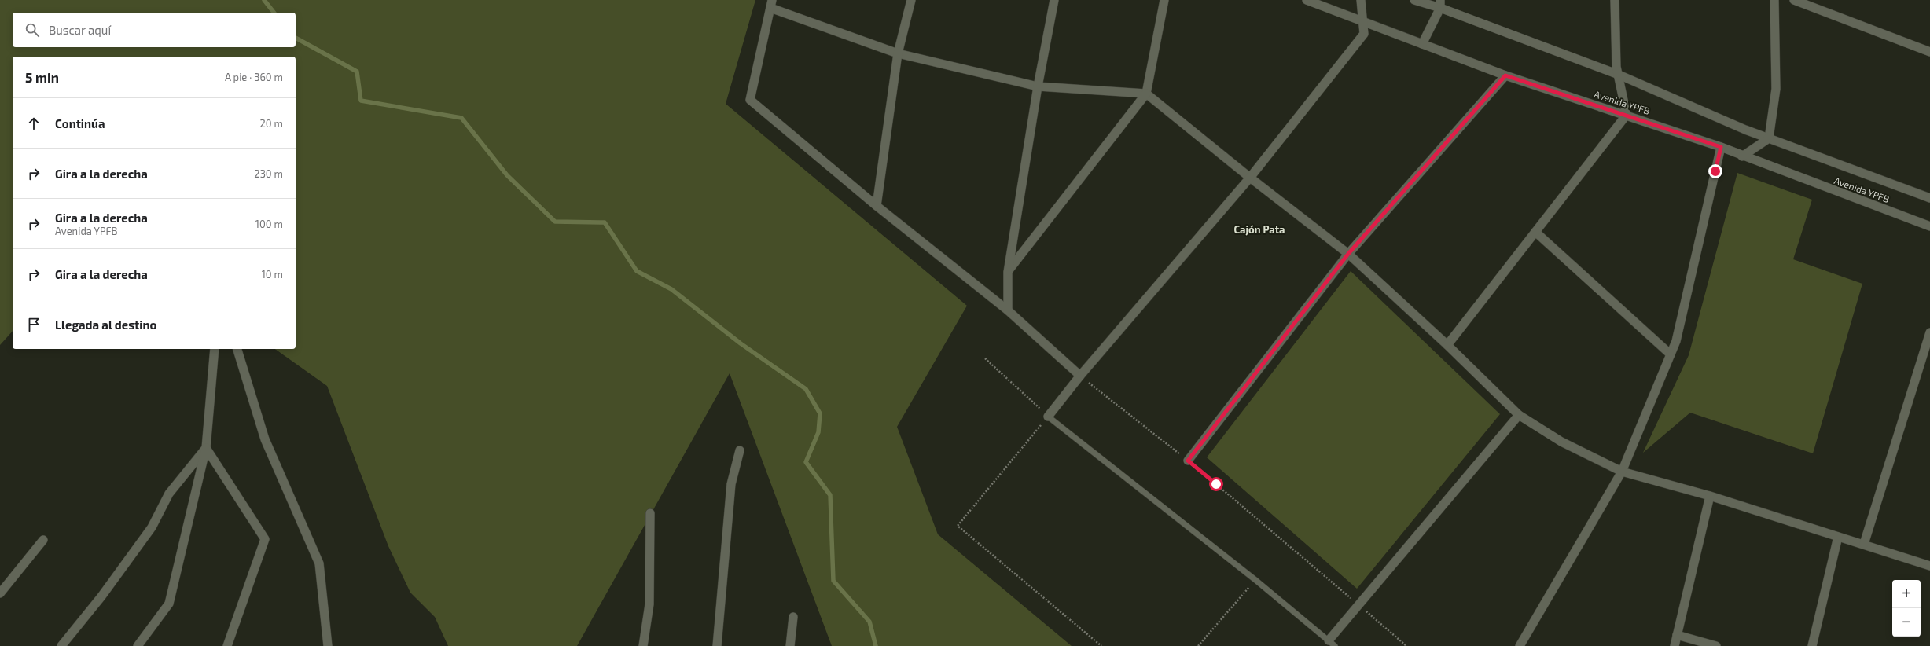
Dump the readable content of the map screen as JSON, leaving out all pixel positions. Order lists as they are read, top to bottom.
{
  "streets": {
    "street": ["Avenida YPFB"]
  },
  "districts": ["Cajón Pata"],
  "page": {
    "search": "Buscar aquí",
    "heading": ["5 min", "A pie · 360 m"],
    "list": [
      ["Continúa", "20 m"],
      ["Gira a la derecha", "230 m"],
      ["Gira a la derecha", "Avenida YPFB", "100 m"],
      ["Gira a la derecha", "10 m"],
      "Llegada al destino"
    ],
    "map_buttons": ["+", "−"]
  }
}
